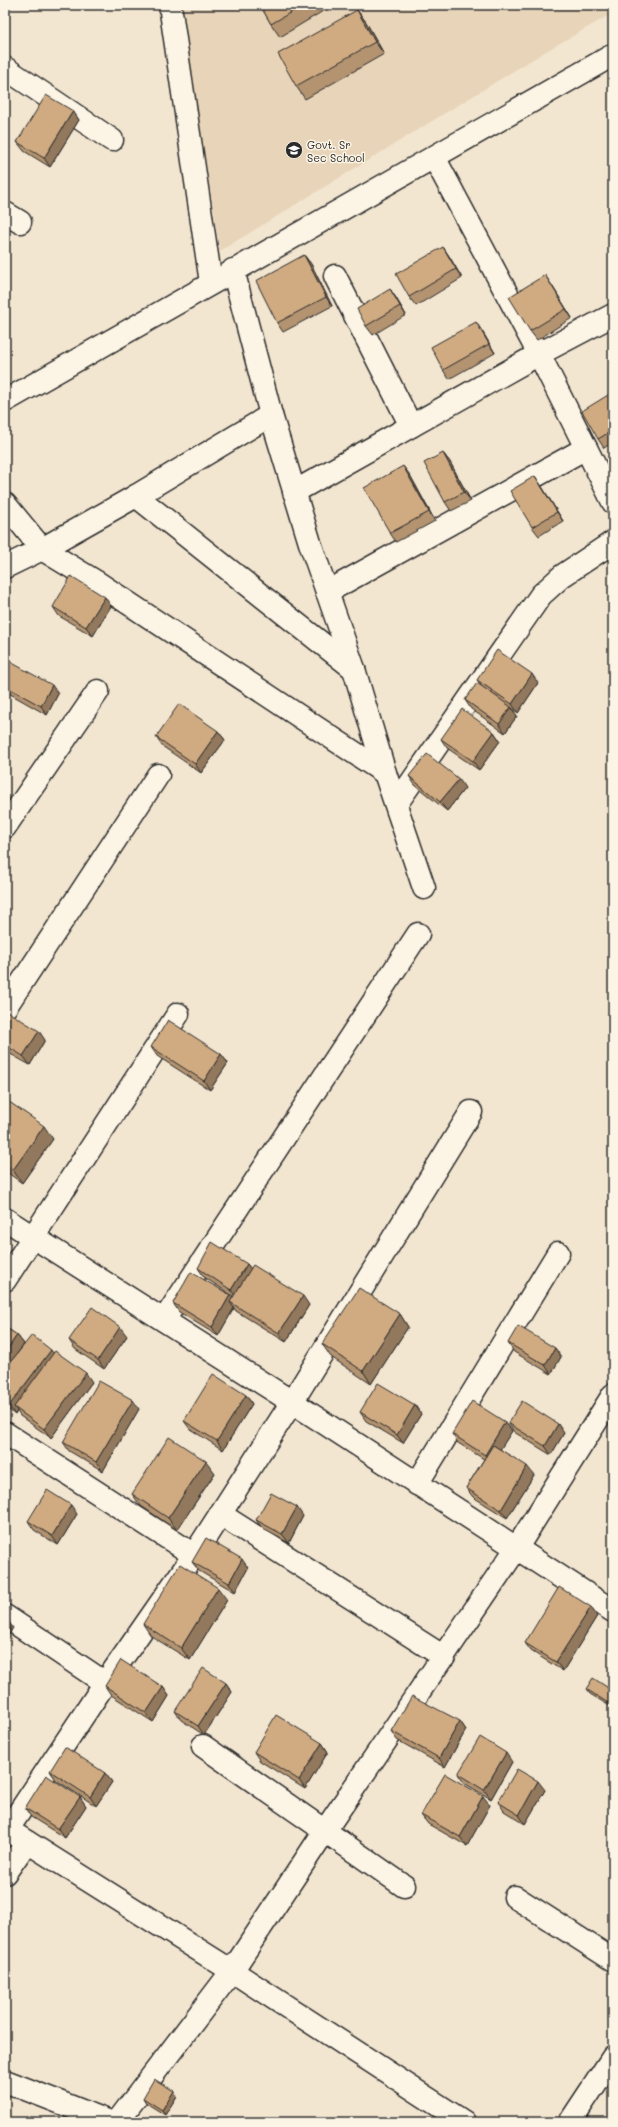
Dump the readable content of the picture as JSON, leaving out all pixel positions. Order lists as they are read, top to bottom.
{
  "places": {
    "school or university": ["Govt. Sr Sec School"]
  }
}
